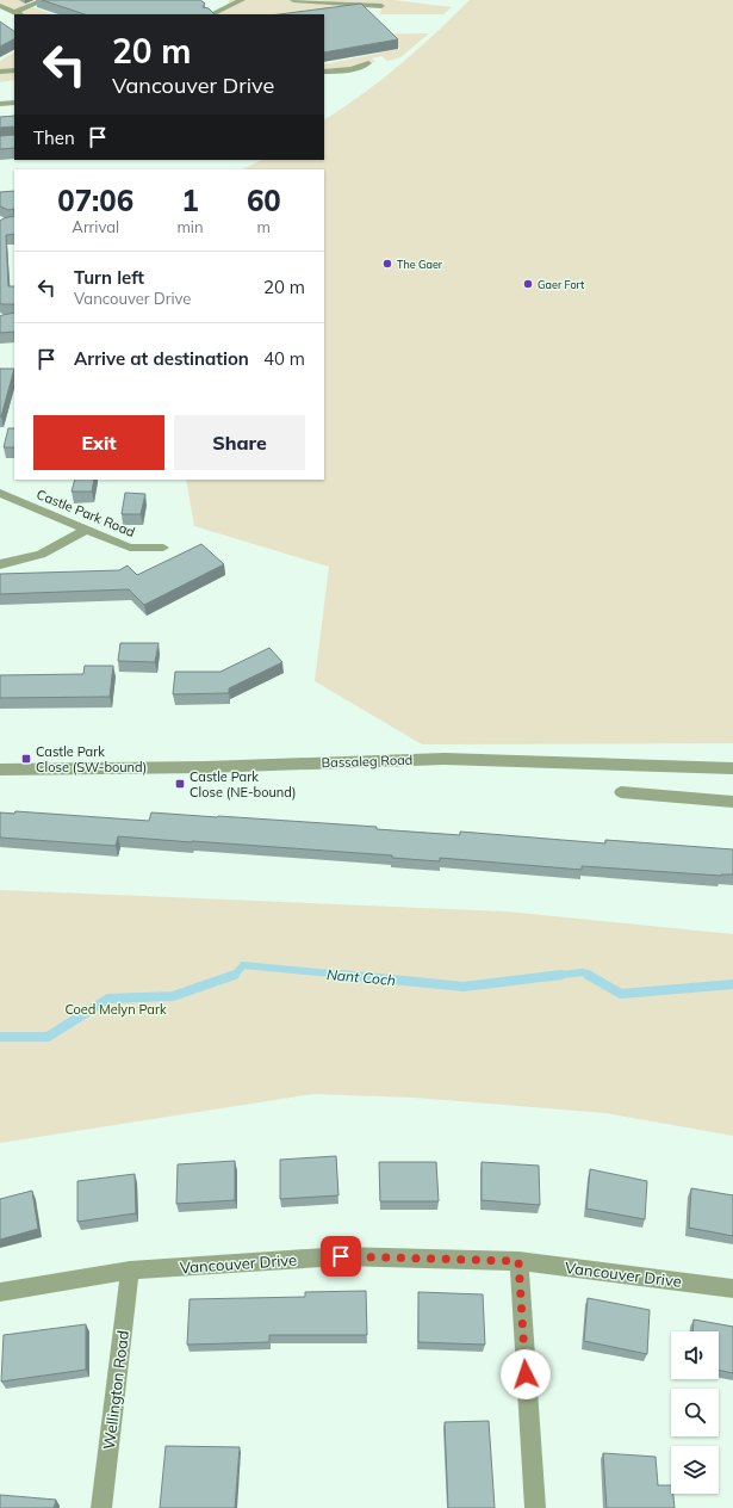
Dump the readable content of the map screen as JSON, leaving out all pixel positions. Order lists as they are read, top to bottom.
{
  "streets": {
    "street": [
      "Castle Park Road",
      "Bassaleg Road",
      "Vancouver Drive",
      "Wellington Road"
    ]
  },
  "crossings": [
    ["Vancouver Drive", "Wellington Road"]
  ],
  "water": ["Nant Coch"],
  "parks": ["Coed Melyn Park"],
  "places": {
    "other": ["The Gaer", "Gaer Fort"],
    "transit": ["Castle Park Close (SW-bound)", "Castle Park Close (NE-bound)"]
  },
  "page": {
    "turn": ["20 m", "Vancouver Drive"],
    "then": "Then",
    "eta": [
      "07:06",
      "Arrival",
      "1",
      "min",
      "60",
      "m"
    ],
    "list": [
      {
        "name": "Turn left",
        "note": "Vancouver Drive",
        "value": "20 m"
      },
      {
        "name": "Arrive at destination",
        "value": "40 m"
      }
    ],
    "buttons": ["Exit", "Share"]
  }
}
